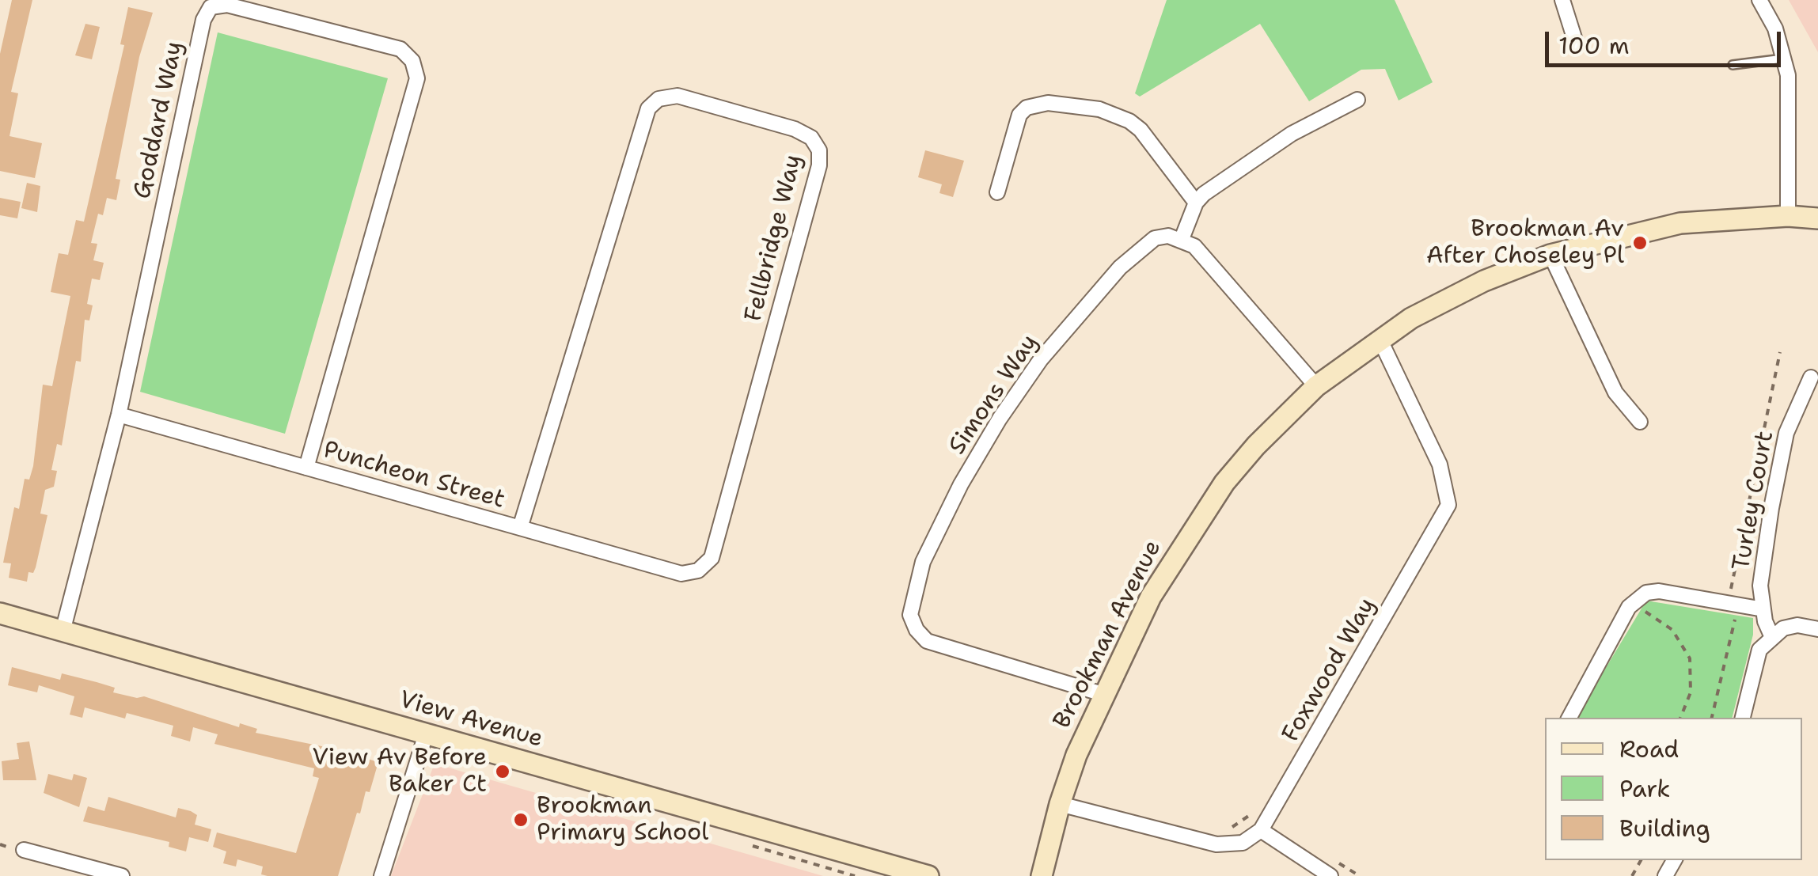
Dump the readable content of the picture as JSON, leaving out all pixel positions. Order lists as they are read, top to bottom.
{
  "streets": {
    "street": [
      "Goddard Way",
      "Fellbridge Way",
      "Simons Way",
      "Puncheon Street",
      "Turley Court",
      "Brookman Avenue",
      "Foxwood Way",
      "View Avenue"
    ]
  },
  "crossings": [
    ["Goddard Way", "Puncheon Street"],
    ["Goddard Way", "View Avenue"],
    ["Fellbridge Way", "Puncheon Street"],
    ["Simons Way", "Brookman Avenue"],
    ["Brookman Avenue", "Foxwood Way"]
  ],
  "places": ["Brookman Av After Choseley Pl", "View Av Before Baker Ct", "Brookman Primary School"],
  "legend": ["Road", "Park", "Building"],
  "scale_bar": "100 m"
}
